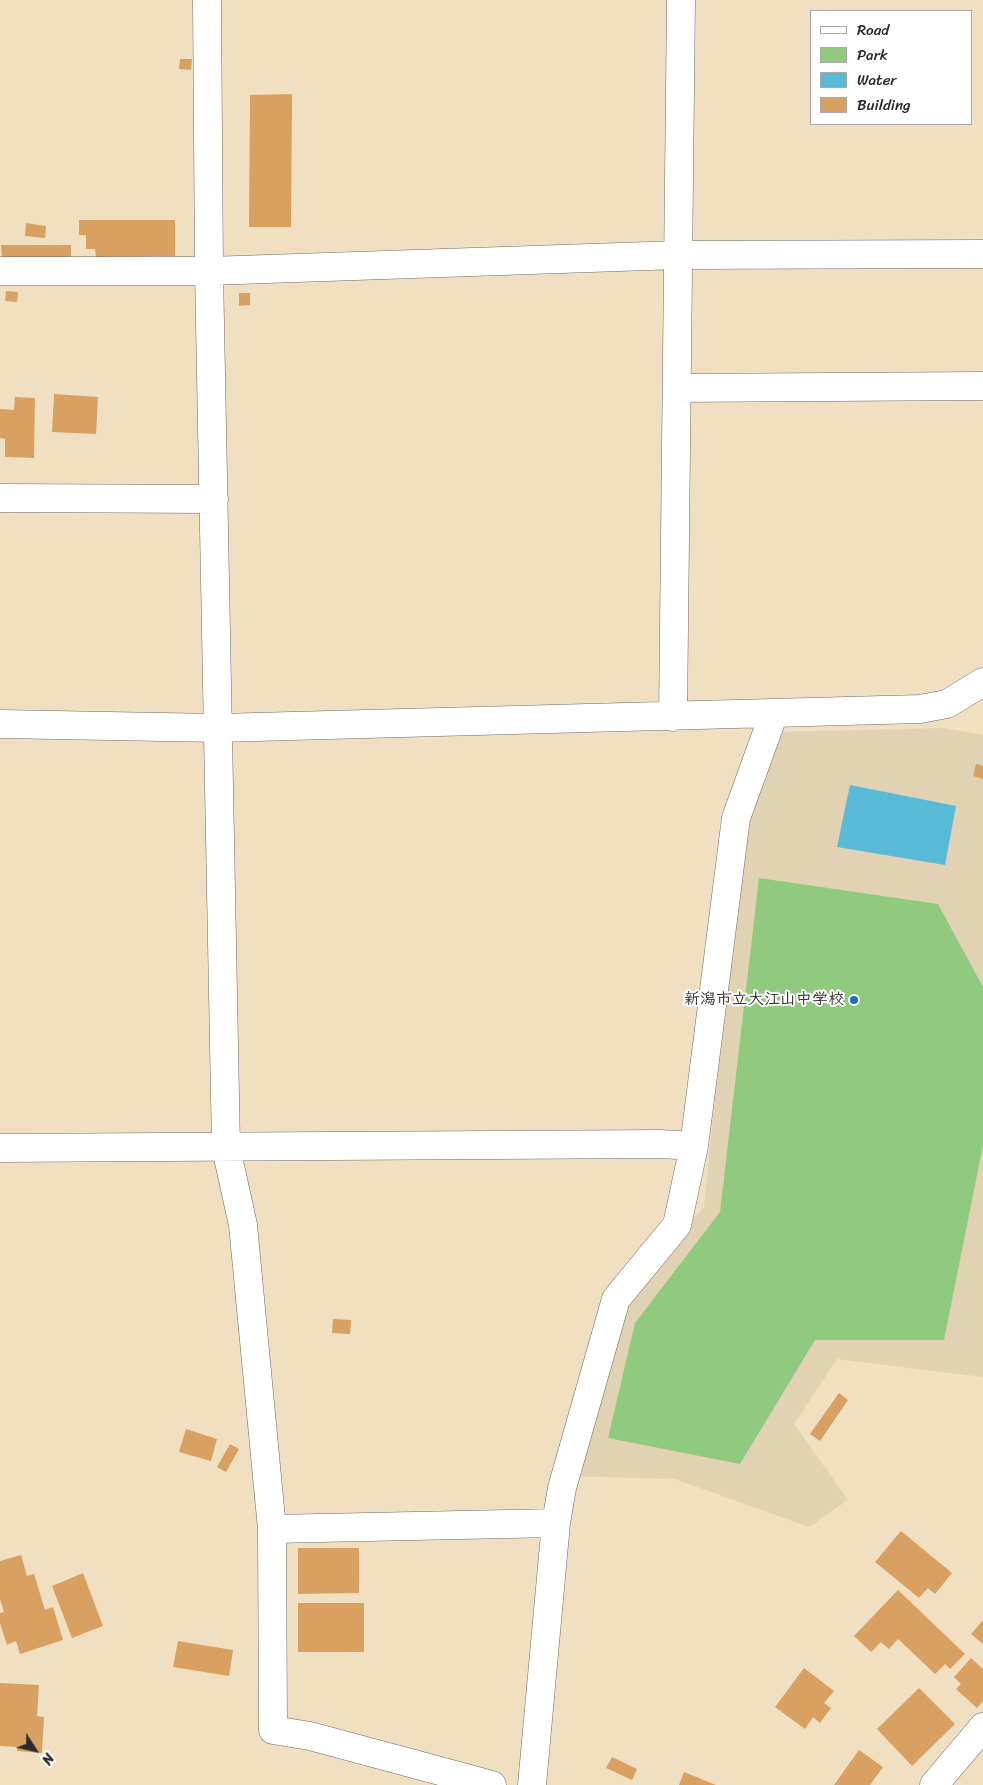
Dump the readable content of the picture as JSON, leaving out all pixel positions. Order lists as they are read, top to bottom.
{
  "places": ["新潟市立大江山中学校"],
  "legend": [
    "Road",
    "Park",
    "Water",
    "Building"
  ],
  "north": "bottom right"
}
